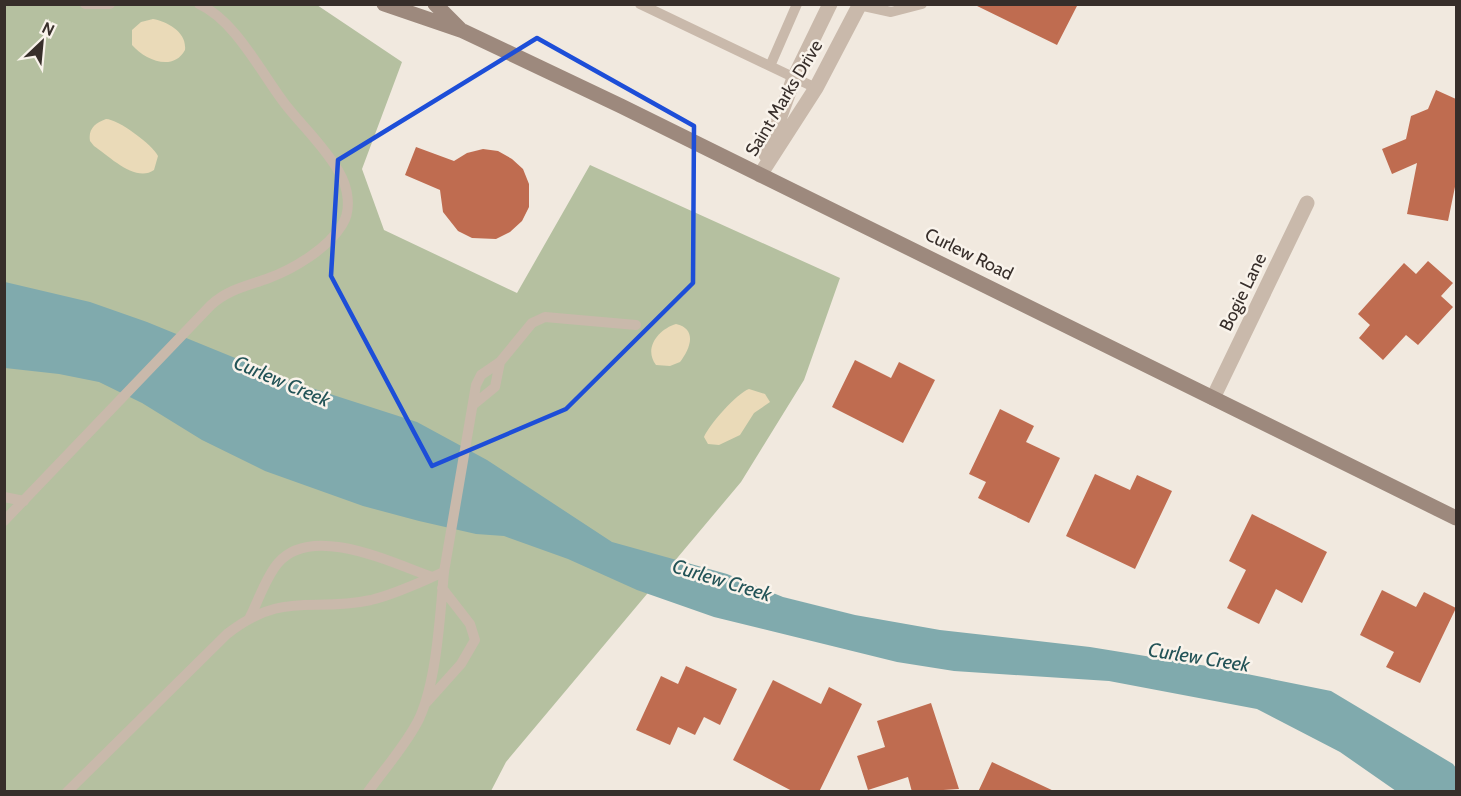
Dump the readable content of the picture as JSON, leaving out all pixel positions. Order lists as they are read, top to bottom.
{
  "streets": {
    "main road": ["Curlew Road"],
    "street": ["Saint Marks Drive", "Bogie Lane"]
  },
  "crossings": [
    ["Saint Marks Drive", "Curlew Road"],
    ["Curlew Road", "Bogie Lane"]
  ],
  "water": ["Curlew Creek"],
  "north": "top right"
}
